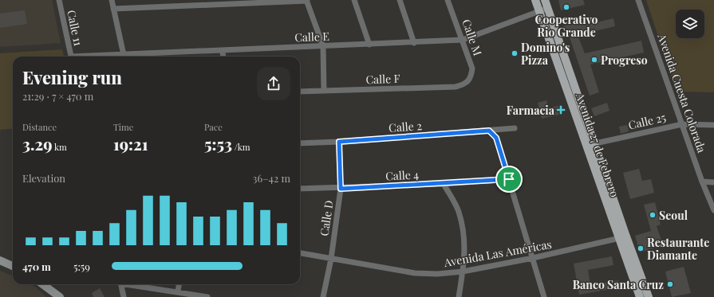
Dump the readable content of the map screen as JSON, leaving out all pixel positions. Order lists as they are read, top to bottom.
{
  "streets": {
    "main road": ["Avenida 27 de Febrero"],
    "street": [
      "Calle 11",
      "Calle E",
      "Calle M",
      "Calle F",
      "Avenida Cuesta Colorada",
      "Calle 25",
      "Calle 2",
      "Calle 4",
      "Calle D",
      "Avenida Las Américas"
    ]
  },
  "crossings": [
    ["Calle E", "Calle M"],
    ["Calle E", "Avenida 27 de Febrero"],
    ["Calle M", "Calle F"],
    ["Avenida Cuesta Colorada", "Calle 25"],
    ["Calle 25", "Avenida 27 de Febrero"],
    ["Calle 2", "Calle D"],
    ["Avenida 27 de Febrero", "Avenida Las Américas"],
    ["Calle 4", "Calle D"],
    ["Calle D", "Avenida Las Américas"]
  ],
  "places": {
    "other": [
      "Cooperativo Rio Grande",
      "Domino's Pizza",
      "Progreso",
      "Seoul",
      "Restaurante Diamante",
      "Banco Santa Cruz"
    ],
    "health": ["Farmacia"]
  },
  "page": {
    "heading": ["Evening run", "21:29 · 7 × 470 m"],
    "stats": [
      ["Distance", "3.29 km"],
      ["Time", "19:21"],
      ["Pace", "5:53 /km"]
    ],
    "chart": ["Elevation", "36–42 m"],
    "list": [
      {
        "name": "470 m",
        "note": "5:59"
      }
    ]
  }
}
